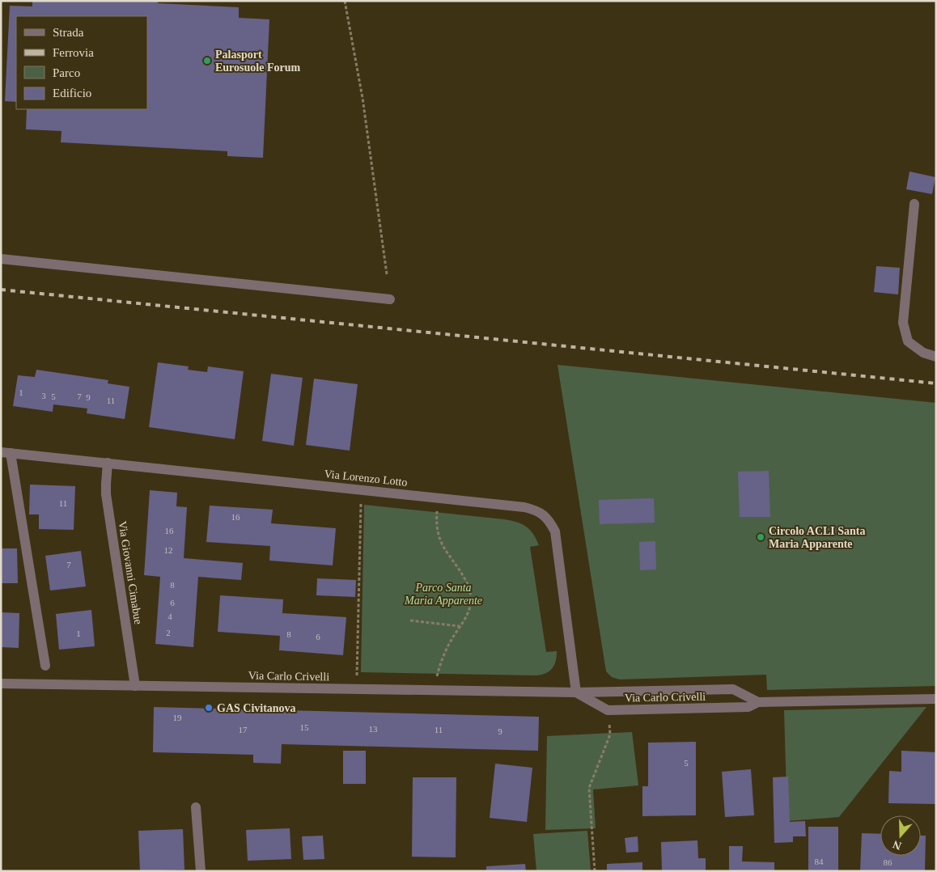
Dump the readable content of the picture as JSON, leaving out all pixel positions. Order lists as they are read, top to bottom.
{
  "streets": {
    "street": ["Via Lorenzo Lotto", "Via Giovanni Cimabue", "Via Carlo Crivelli"]
  },
  "crossings": [
    ["Via Lorenzo Lotto", "Via Giovanni Cimabue"],
    ["Via Lorenzo Lotto", "Via Carlo Crivelli"],
    ["Via Giovanni Cimabue", "Via Carlo Crivelli"]
  ],
  "parks": ["Parco Santa Maria Apparente"],
  "places": ["Palasport Eurosuole Forum", "Circolo ACLI Santa Maria Apparente", "GAS Civitanova"],
  "house_numbers": [
    "1",
    "3",
    "5",
    "7",
    "9",
    "11",
    "11",
    "16",
    "16",
    "12",
    "7",
    "8",
    "6",
    "4",
    "2",
    "1",
    "8",
    "6",
    "19",
    "15",
    "13",
    "17",
    "11",
    "9",
    "5",
    "84",
    "86"
  ],
  "legend": [
    "Strada",
    "Ferrovia",
    "Parco",
    "Edificio"
  ],
  "north": "bottom"
}
